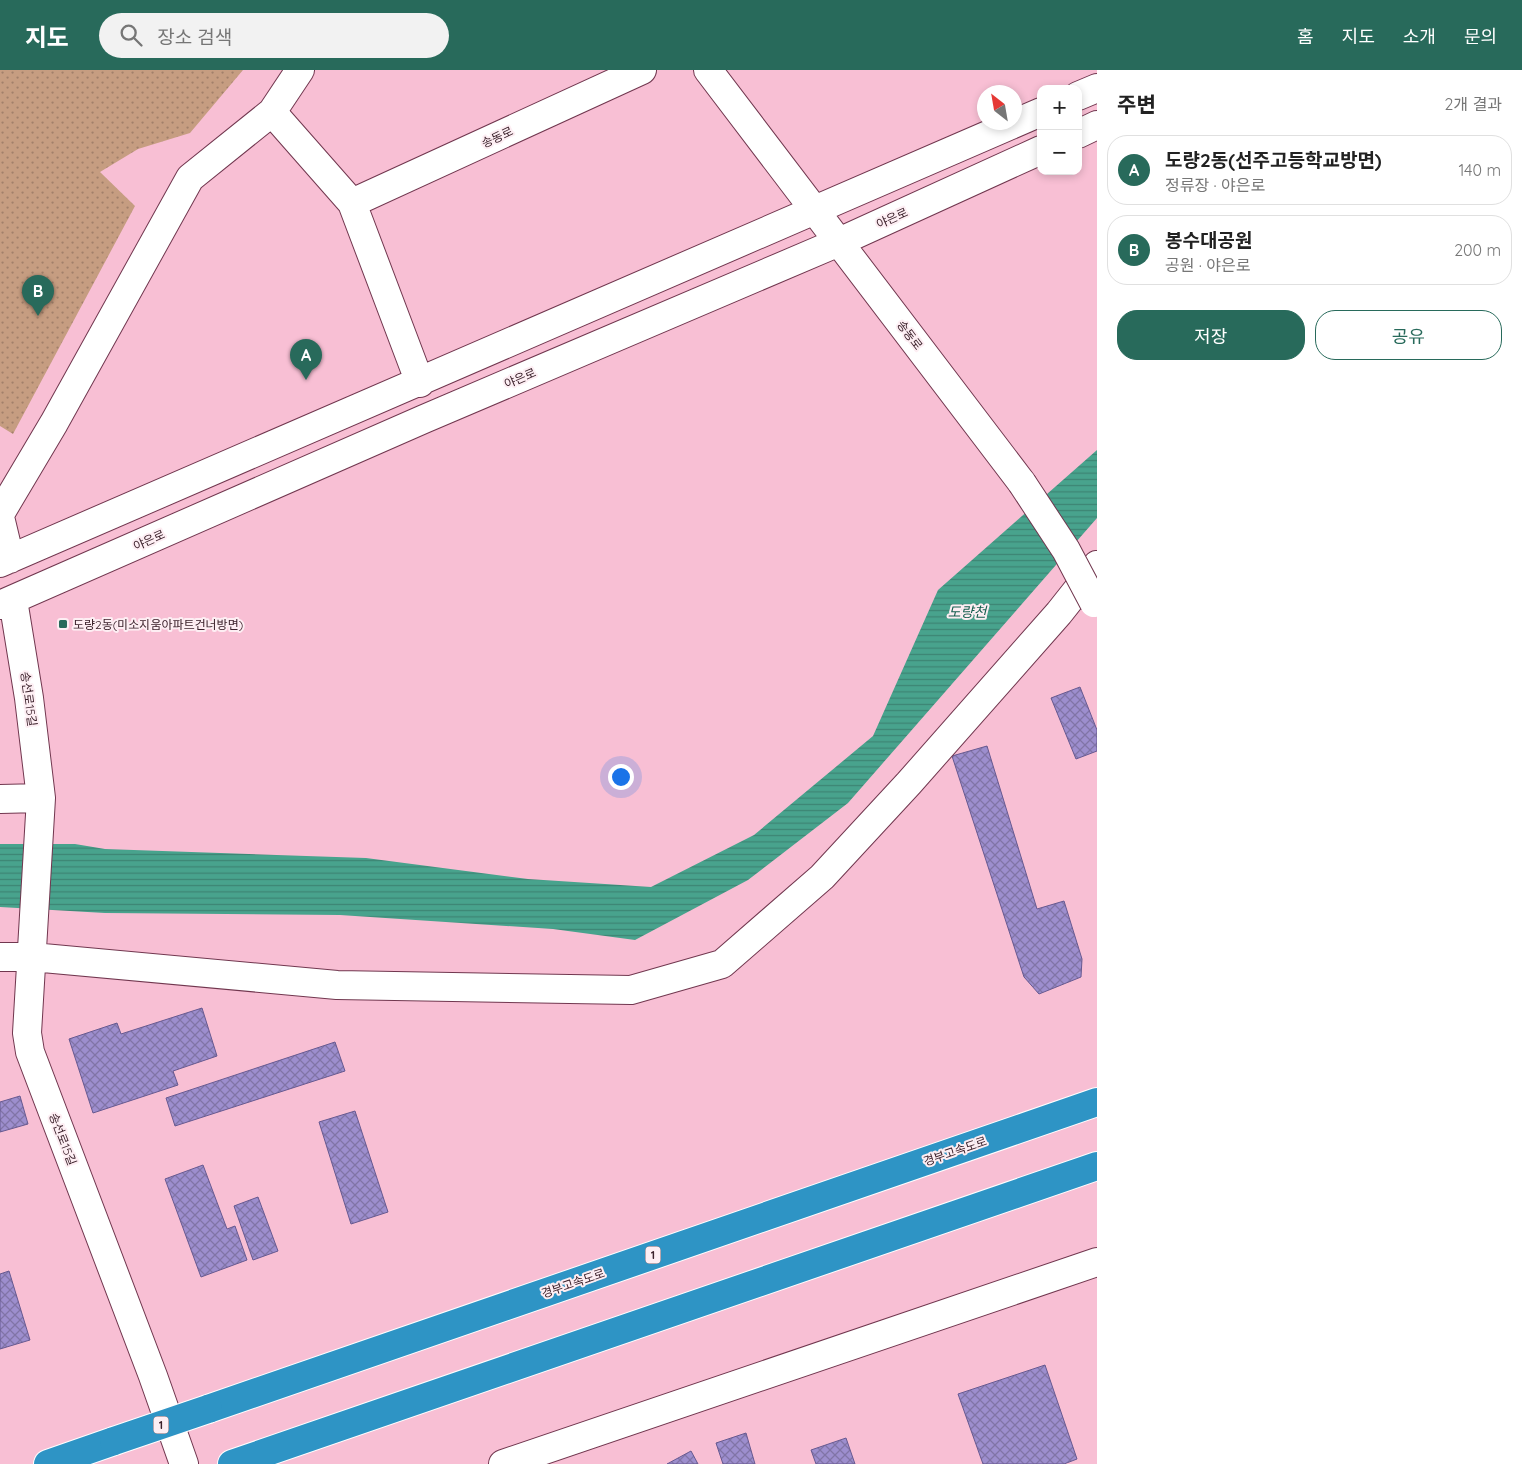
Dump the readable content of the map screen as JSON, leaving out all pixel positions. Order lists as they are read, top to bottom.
{
  "streets": {
    "highway": ["경부고속도로", "1"],
    "street": ["송동로", "야은로", "송선로15길"]
  },
  "crossings": [
    ["송동로", "야은로"],
    ["야은로", "송선로15길"]
  ],
  "water": ["도량천"],
  "places": {
    "transit": ["도량2동(미소지움아파트건너방면)"]
  },
  "north": "top left",
  "page": {
    "header": "지도",
    "search": "장소 검색",
    "nav": [
      "홈",
      "지도",
      "소개",
      "문의"
    ],
    "heading": ["주변", "2개 결과"],
    "map_buttons": ["+", "−"],
    "list": [
      {
        "mark": "A",
        "name": "도량2동(선주고등학교방면)",
        "note": "정류장 · 야은로",
        "value": "140 m"
      },
      {
        "mark": "B",
        "name": "봉수대공원",
        "note": "공원 · 야은로",
        "value": "200 m"
      }
    ],
    "pins": ["B", "A"],
    "buttons": ["저장", "공유"]
  }
}
